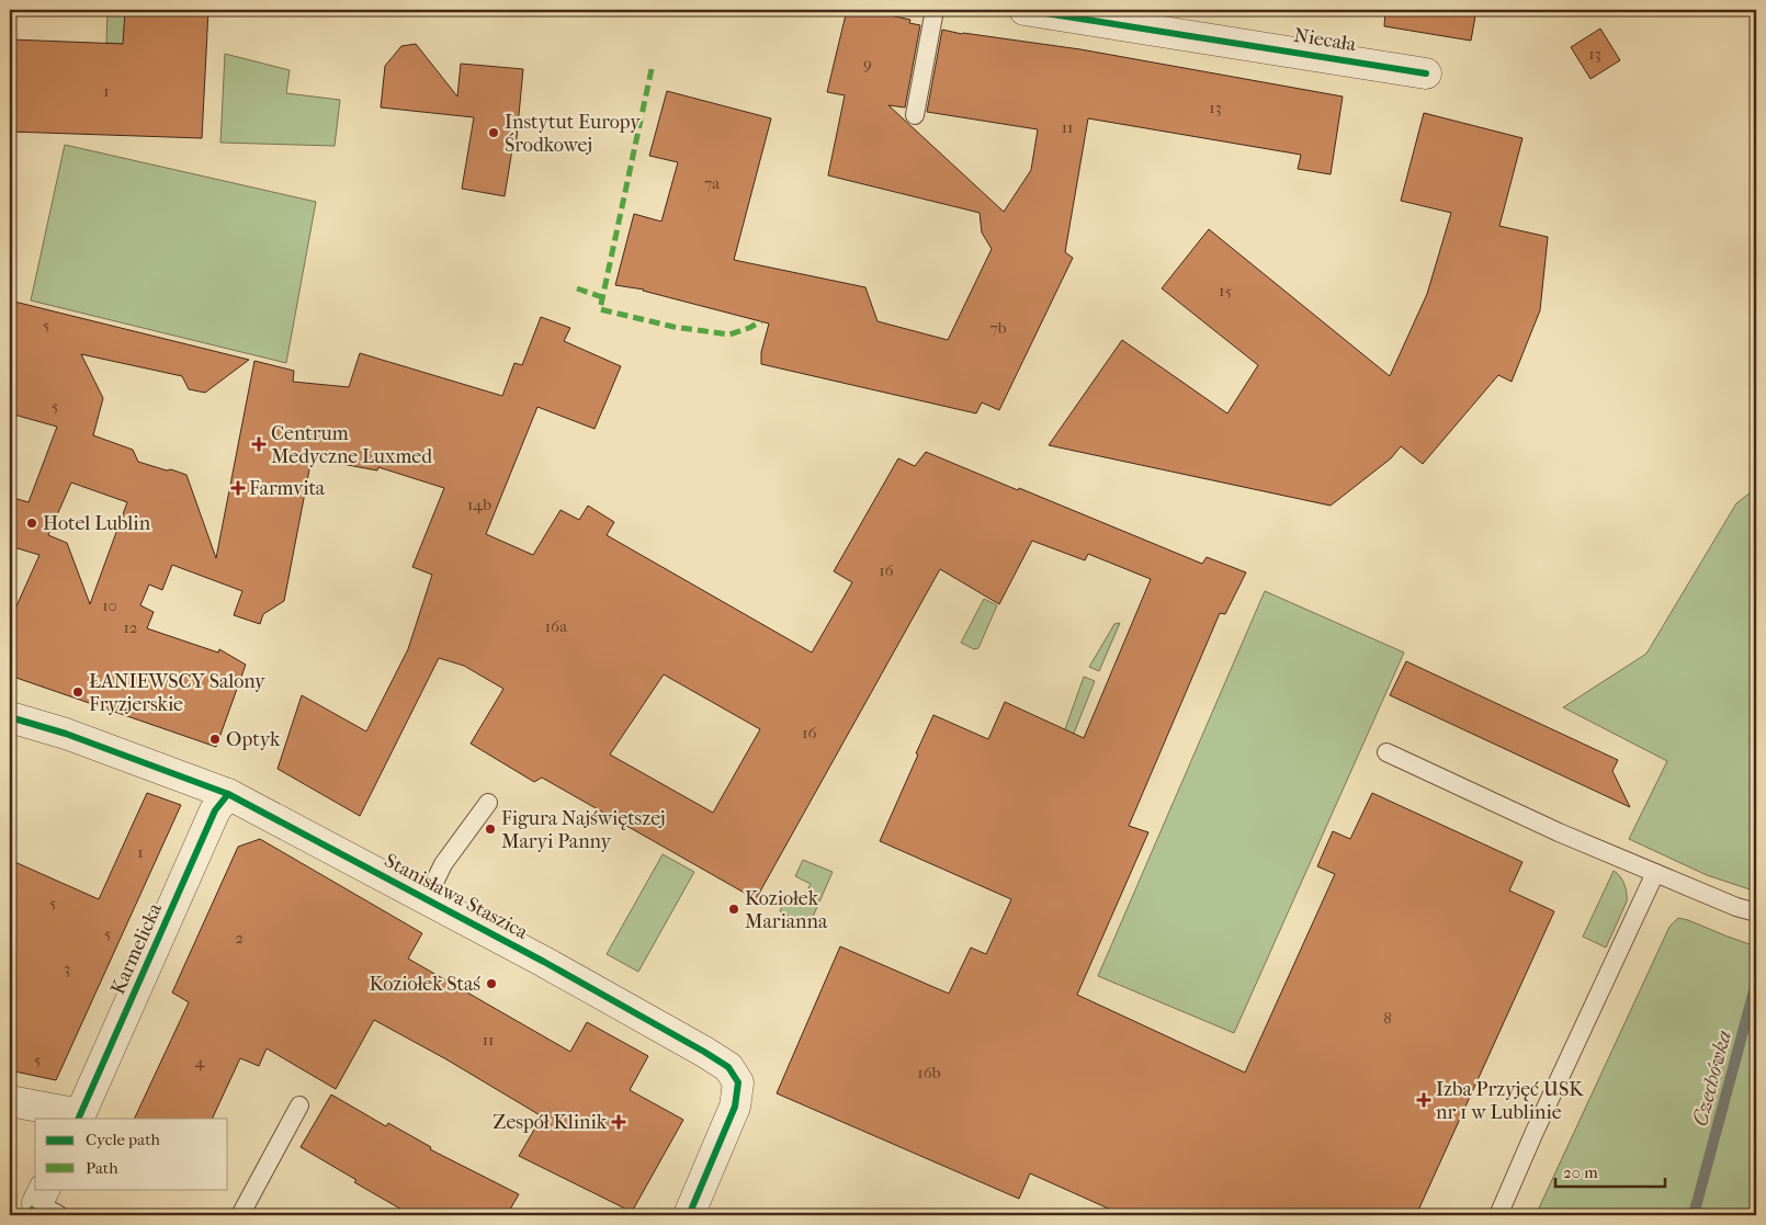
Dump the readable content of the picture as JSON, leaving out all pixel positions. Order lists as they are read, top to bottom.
{
  "streets": {
    "street": ["Niecała", "Stanisława Staszica", "Karmelicka"]
  },
  "crossings": [
    ["Stanisława Staszica", "Karmelicka"]
  ],
  "water": ["Czechówka"],
  "places": {
    "other": [
      "Instytut Europy Środkowej",
      "Hotel Lublin",
      "ŁANIEWSCY Salony Fryzjerskie",
      "Optyk",
      "Figura Najświętszej Maryi Panny",
      "Koziołek Marianna",
      "Koziołek Staś"
    ],
    "health": [
      "Centrum Medyczne Luxmed",
      "Farmvita",
      "Izba Przyjęć USK nr 1 w Lublinie",
      "Zespół Klinik"
    ]
  },
  "house_numbers": [
    "13",
    "9",
    "1",
    "13",
    "11",
    "7a",
    "15",
    "5",
    "7b",
    "5",
    "14b",
    "16",
    "10",
    "16a",
    "12",
    "16",
    "1",
    "5",
    "5",
    "2",
    "3",
    "8",
    "11",
    "5",
    "4",
    "16b"
  ],
  "legend": ["Cycle path", "Path"],
  "scale_bar": "20 m"
}
